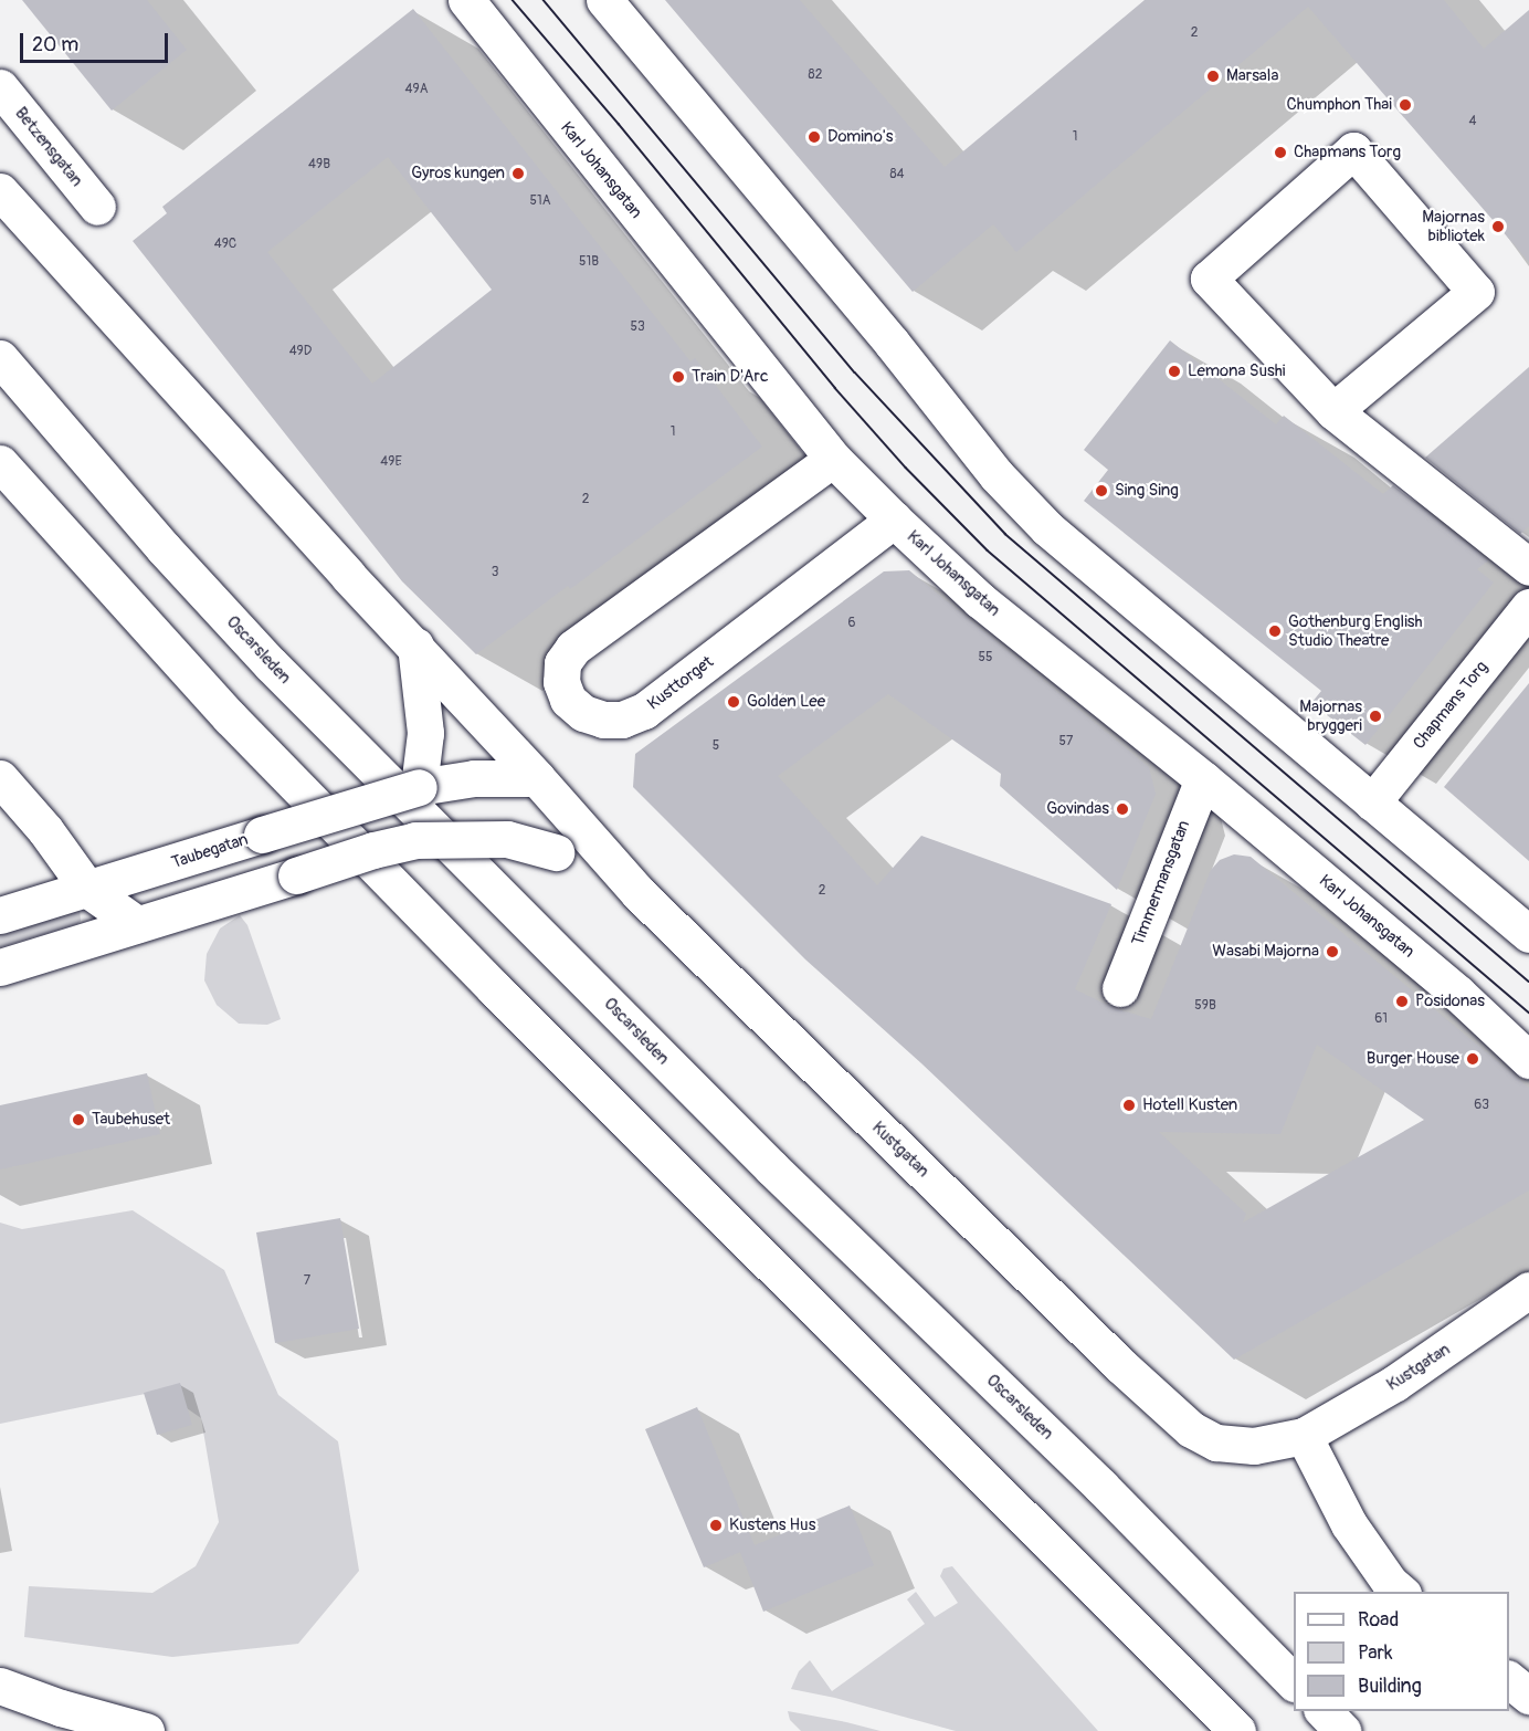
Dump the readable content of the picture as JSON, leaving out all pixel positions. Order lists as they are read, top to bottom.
{
  "streets": {
    "main road": [
      "Betzensgatan",
      "Karl Johansgatan",
      "Oscarsleden",
      "Kusttorget",
      "Chapmans Torg",
      "Taubegatan",
      "Timmermansgatan",
      "Kustgatan"
    ]
  },
  "crossings": [
    ["Karl Johansgatan", "Kusttorget"],
    ["Karl Johansgatan", "Timmermansgatan"],
    ["Taubegatan", "Kustgatan"]
  ],
  "places": [
    "Marsala",
    "Chumphon Thai",
    "Domino's",
    "Chapmans Torg",
    "Gyros kungen",
    "Majornas bibliotek",
    "Lemona Sushi",
    "Train D'Arc",
    "Sing Sing",
    "Gothenburg English Studio Theatre",
    "Golden Lee",
    "Majornas bryggeri",
    "Govindas",
    "Wasabi Majorna",
    "Posidonas",
    "Burger House",
    "Hotell Kusten",
    "Taubehuset",
    "Kustens Hus"
  ],
  "house_numbers": [
    "2",
    "82",
    "49A",
    "4",
    "1",
    "49B",
    "84",
    "51A",
    "49C",
    "51B",
    "53",
    "49D",
    "1",
    "49E",
    "2",
    "3",
    "6",
    "55",
    "57",
    "5",
    "2",
    "59B",
    "61",
    "63",
    "7"
  ],
  "legend": ["Road", "Park", "Building"],
  "scale_bar": "20 m"
}
